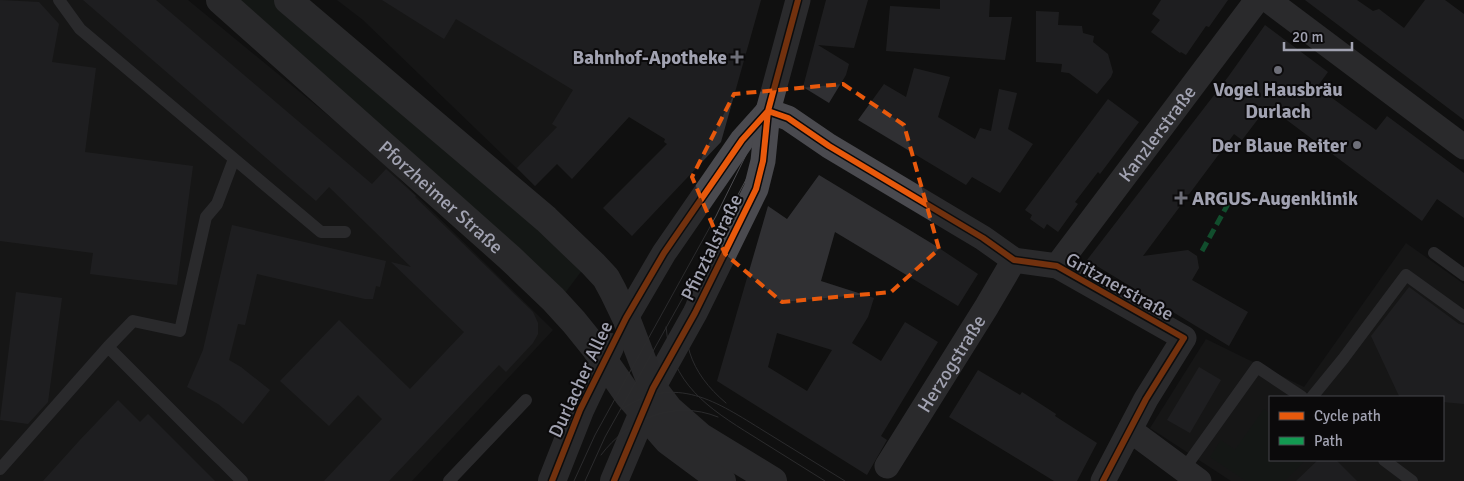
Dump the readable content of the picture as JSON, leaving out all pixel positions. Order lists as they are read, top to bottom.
{
  "streets": {
    "main road": ["Pforzheimer Straße", "Durlacher Allee"],
    "street": [
      "Kanzlerstraße",
      "Pfinztalstraße",
      "Gritznerstraße",
      "Herzogstraße"
    ]
  },
  "crossings": [
    ["Kanzlerstraße", "Gritznerstraße"],
    ["Pforzheimer Straße", "Pfinztalstraße"],
    ["Pforzheimer Straße", "Durlacher Allee"],
    ["Pfinztalstraße", "Gritznerstraße"],
    ["Pfinztalstraße", "Durlacher Allee"],
    ["Gritznerstraße", "Herzogstraße"]
  ],
  "places": {
    "health": ["Bahnhof-Apotheke", "ARGUS-Augenklinik"],
    "other": ["Vogel Hausbräu Durlach", "Der Blaue Reiter"]
  },
  "legend": ["Cycle path", "Path"],
  "scale_bar": "20 m"
}
